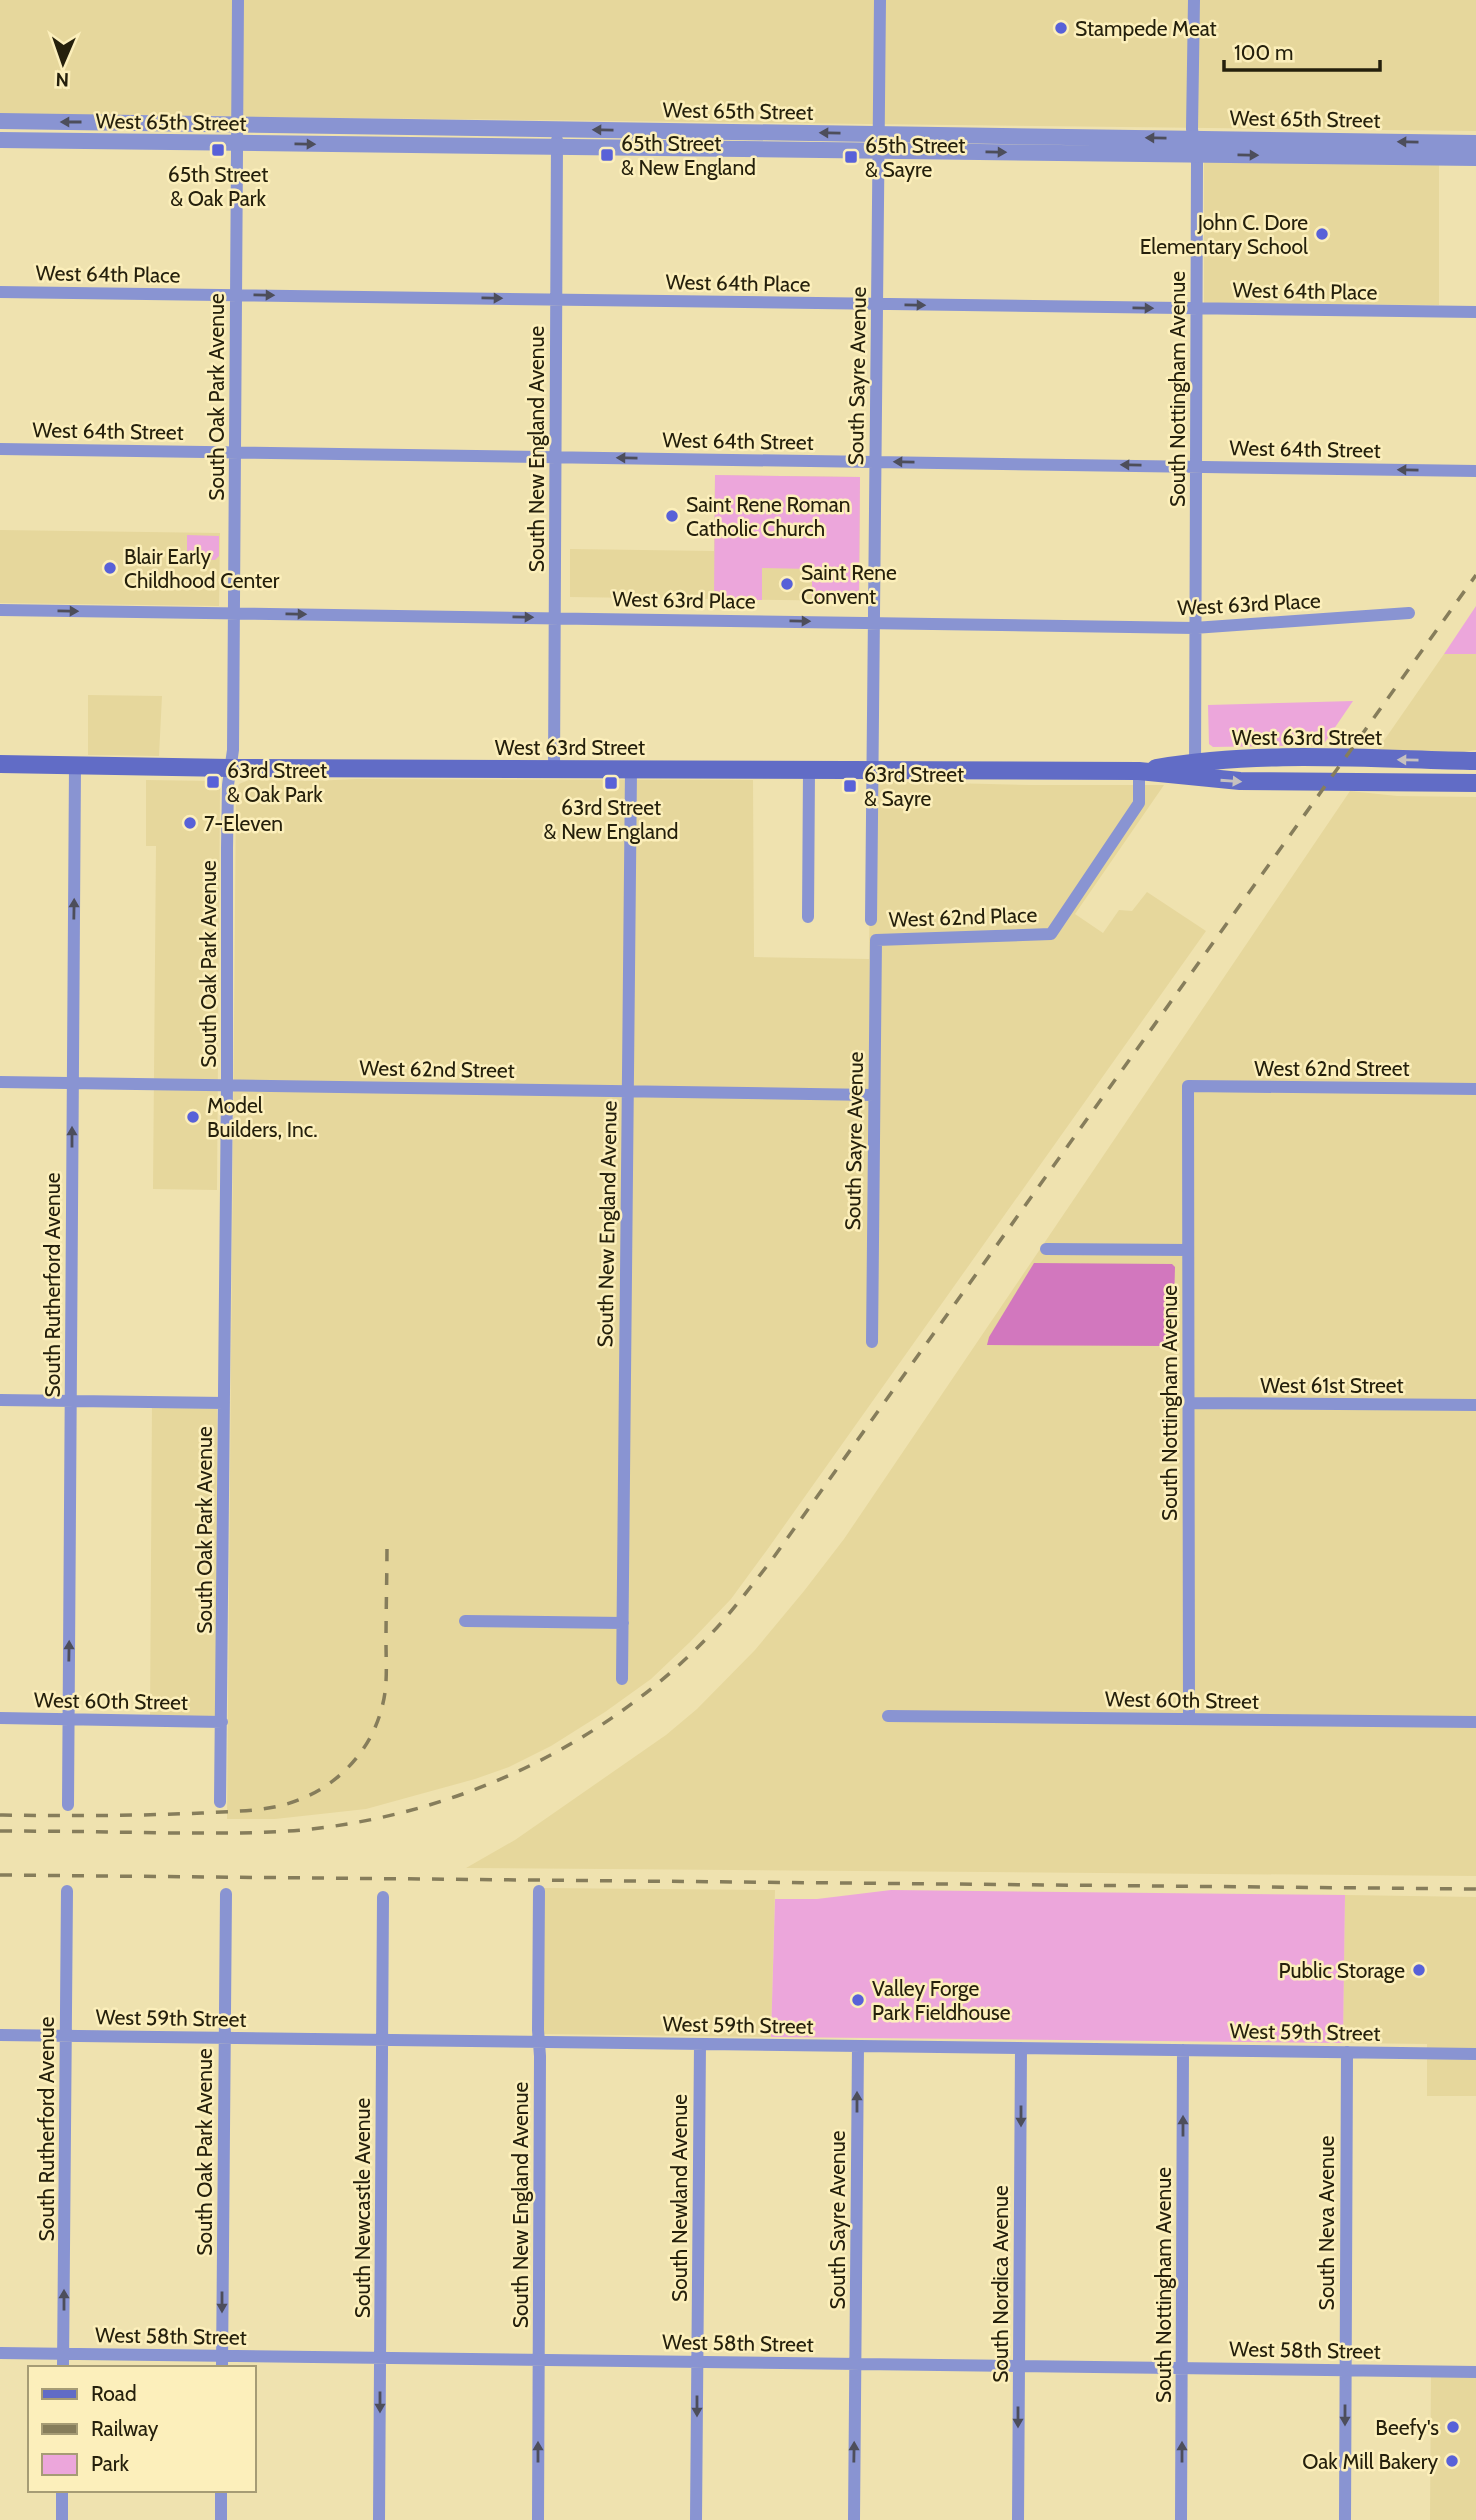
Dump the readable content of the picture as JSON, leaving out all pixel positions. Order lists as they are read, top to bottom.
{
  "streets": {
    "main road": ["West 63rd Street"],
    "street": [
      "West 65th Street",
      "West 64th Place",
      "South Sayre Avenue",
      "South Nottingham Avenue",
      "South Oak Park Avenue",
      "West 64th Street",
      "South New England Avenue",
      "West 63rd Place",
      "West 62nd Place",
      "West 62nd Street",
      "South Rutherford Avenue",
      "West 61st Street",
      "West 60th Street",
      "West 59th Street",
      "South Newland Avenue",
      "South Newcastle Avenue",
      "South Neva Avenue",
      "South Nordica Avenue",
      "West 58th Street"
    ]
  },
  "crossings": [
    ["West 65th Street", "South Sayre Avenue"],
    ["West 65th Street", "South Nottingham Avenue"],
    ["West 65th Street", "South Oak Park Avenue"],
    ["West 65th Street", "South New England Avenue"],
    ["West 64th Place", "South Sayre Avenue"],
    ["West 64th Place", "South Nottingham Avenue"],
    ["West 64th Place", "South Oak Park Avenue"],
    ["West 64th Place", "South New England Avenue"],
    ["South Sayre Avenue", "West 64th Street"],
    ["South Sayre Avenue", "West 63rd Place"],
    ["South Sayre Avenue", "West 63rd Street"],
    ["South Sayre Avenue", "West 62nd Place"],
    ["South Sayre Avenue", "West 62nd Street"],
    ["South Sayre Avenue", "West 59th Street"],
    ["South Sayre Avenue", "West 58th Street"],
    ["South Nottingham Avenue", "West 64th Street"],
    ["South Nottingham Avenue", "West 63rd Place"],
    ["South Nottingham Avenue", "West 63rd Street"],
    ["South Nottingham Avenue", "West 62nd Street"],
    ["South Nottingham Avenue", "West 61st Street"],
    ["South Nottingham Avenue", "West 60th Street"],
    ["South Nottingham Avenue", "West 59th Street"],
    ["South Nottingham Avenue", "West 58th Street"],
    ["South Oak Park Avenue", "West 64th Street"],
    ["South Oak Park Avenue", "West 63rd Place"],
    ["South Oak Park Avenue", "West 63rd Street"],
    ["South Oak Park Avenue", "West 62nd Street"],
    ["South Oak Park Avenue", "West 60th Street"],
    ["South Oak Park Avenue", "West 59th Street"],
    ["South Oak Park Avenue", "West 58th Street"],
    ["West 64th Street", "South New England Avenue"],
    ["South New England Avenue", "West 63rd Place"],
    ["South New England Avenue", "West 63rd Street"],
    ["South New England Avenue", "West 62nd Street"],
    ["South New England Avenue", "West 59th Street"],
    ["South New England Avenue", "West 58th Street"],
    ["West 63rd Street", "West 62nd Place"],
    ["West 63rd Street", "South Rutherford Avenue"],
    ["West 62nd Street", "South Rutherford Avenue"],
    ["South Rutherford Avenue", "West 60th Street"],
    ["South Rutherford Avenue", "West 59th Street"],
    ["South Rutherford Avenue", "West 58th Street"],
    ["West 59th Street", "South Newland Avenue"],
    ["West 59th Street", "South Newcastle Avenue"],
    ["West 59th Street", "South Neva Avenue"],
    ["West 59th Street", "South Nordica Avenue"],
    ["South Newland Avenue", "West 58th Street"],
    ["South Newcastle Avenue", "West 58th Street"],
    ["South Neva Avenue", "West 58th Street"],
    ["South Nordica Avenue", "West 58th Street"]
  ],
  "one_way": [
    "West 64th Place",
    "West 64th Street",
    "West 63rd Place",
    "South Rutherford Avenue",
    "South Nordica Avenue"
  ],
  "places": {
    "other": [
      "Stampede Meat",
      "John C. Dore Elementary School",
      "Saint Rene Roman Catholic Church",
      "Blair Early Childhood Center",
      "Saint Rene Convent",
      "7-Eleven",
      "Model Builders, Inc.",
      "Public Storage",
      "Valley Forge Park Fieldhouse",
      "Beefy's",
      "Oak Mill Bakery"
    ],
    "transit": [
      "65th Street & Oak Park",
      "65th Street & New England",
      "65th Street & Sayre",
      "63rd Street & Oak Park",
      "63rd Street & New England",
      "63rd Street & Sayre"
    ]
  },
  "legend": ["Road", "Railway", "Park"],
  "scale_bar": "100 m",
  "north": "bottom"
}
